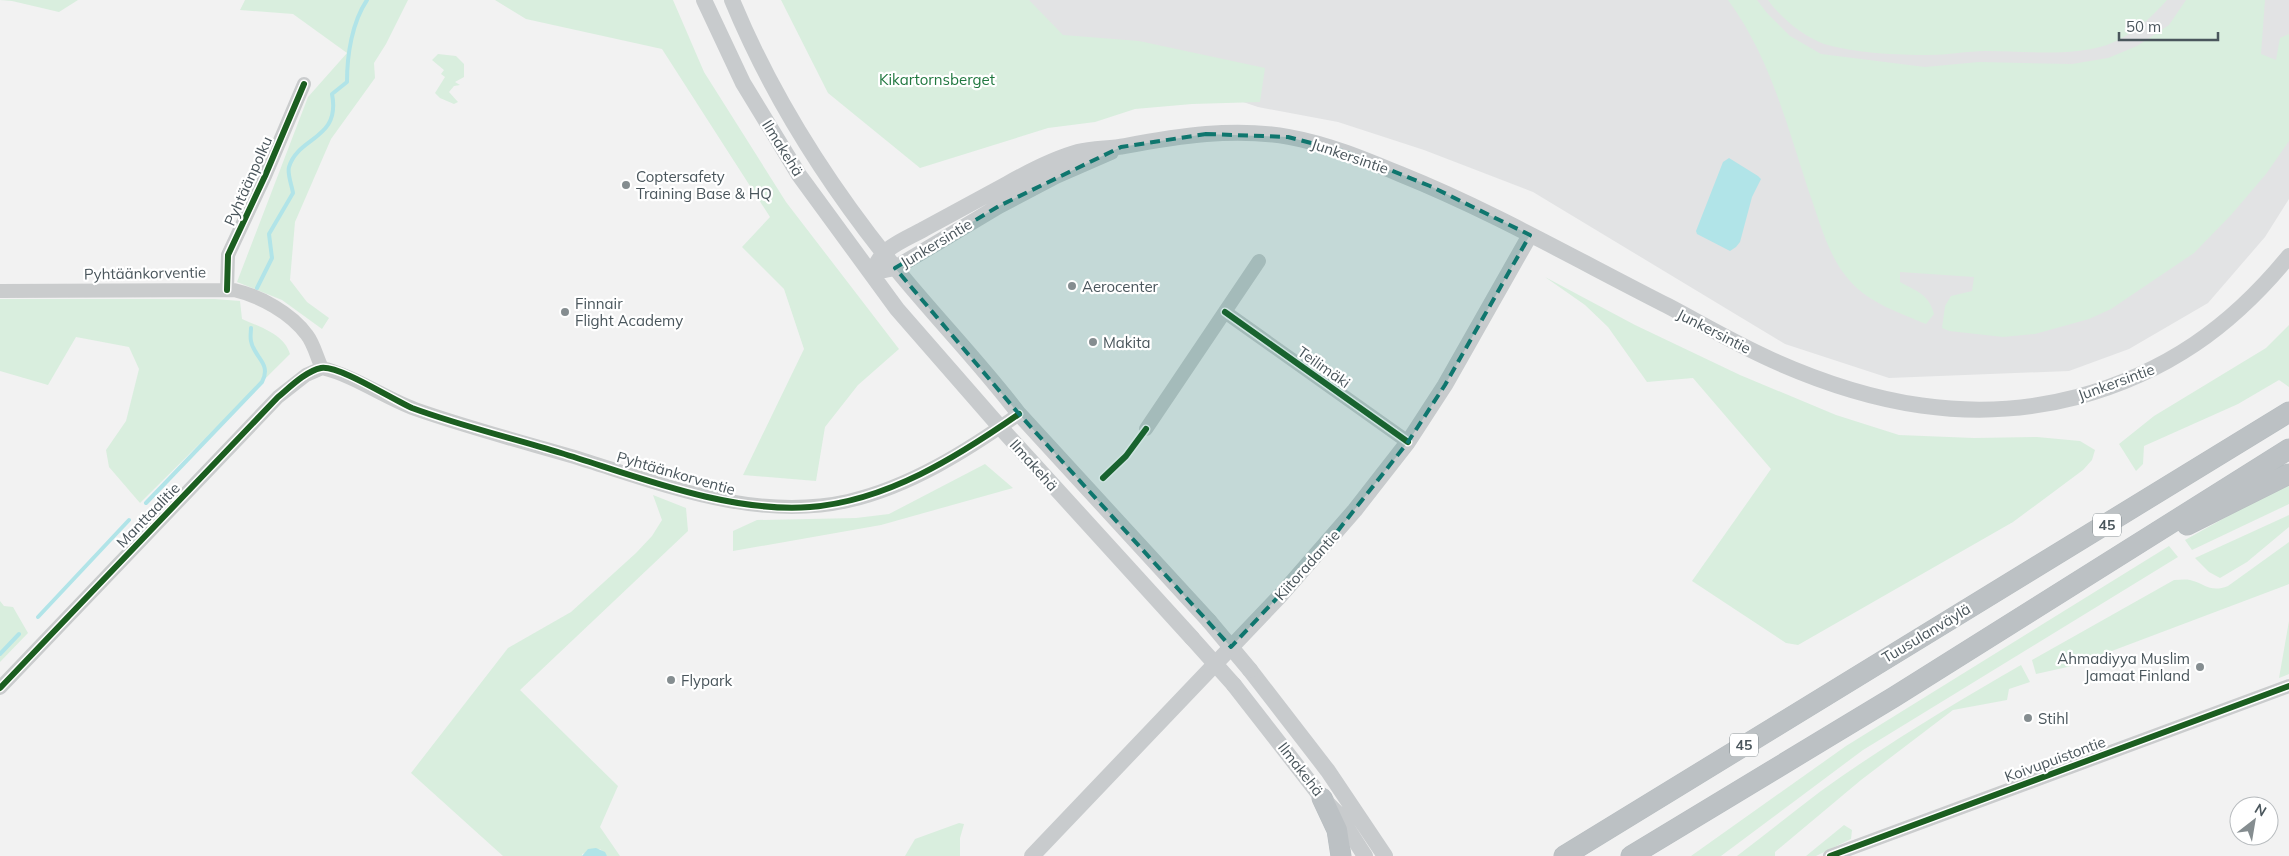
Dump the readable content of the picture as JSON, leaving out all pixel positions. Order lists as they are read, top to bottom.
{
  "streets": {
    "highway": ["45", "Tuusulanväylä"],
    "main road": ["Ilmakehä", "Junkersintie", "Kiitoradantie"],
    "street": [
      "Pyhtäänpolku",
      "Pyhtäänkorventie",
      "Teilimäki",
      "Manttaalitie",
      "Koivupuistontie"
    ]
  },
  "crossings": [
    ["Ilmakehä", "Junkersintie"],
    ["Ilmakehä", "Pyhtäänkorventie"],
    ["Junkersintie", "Kiitoradantie"],
    ["Pyhtäänpolku", "Pyhtäänkorventie"],
    ["Pyhtäänkorventie", "Manttaalitie"],
    ["Teilimäki", "Kiitoradantie"]
  ],
  "parks": ["Kikartornsberget"],
  "places": [
    "Coptersafety Training Base & HQ",
    "Aerocenter",
    "Finnair Flight Academy",
    "Makita",
    "Ahmadiyya Muslim Jamaat Finland",
    "Flypark",
    "Stihl"
  ],
  "scale_bar": "50 m",
  "north": "top right"
}
